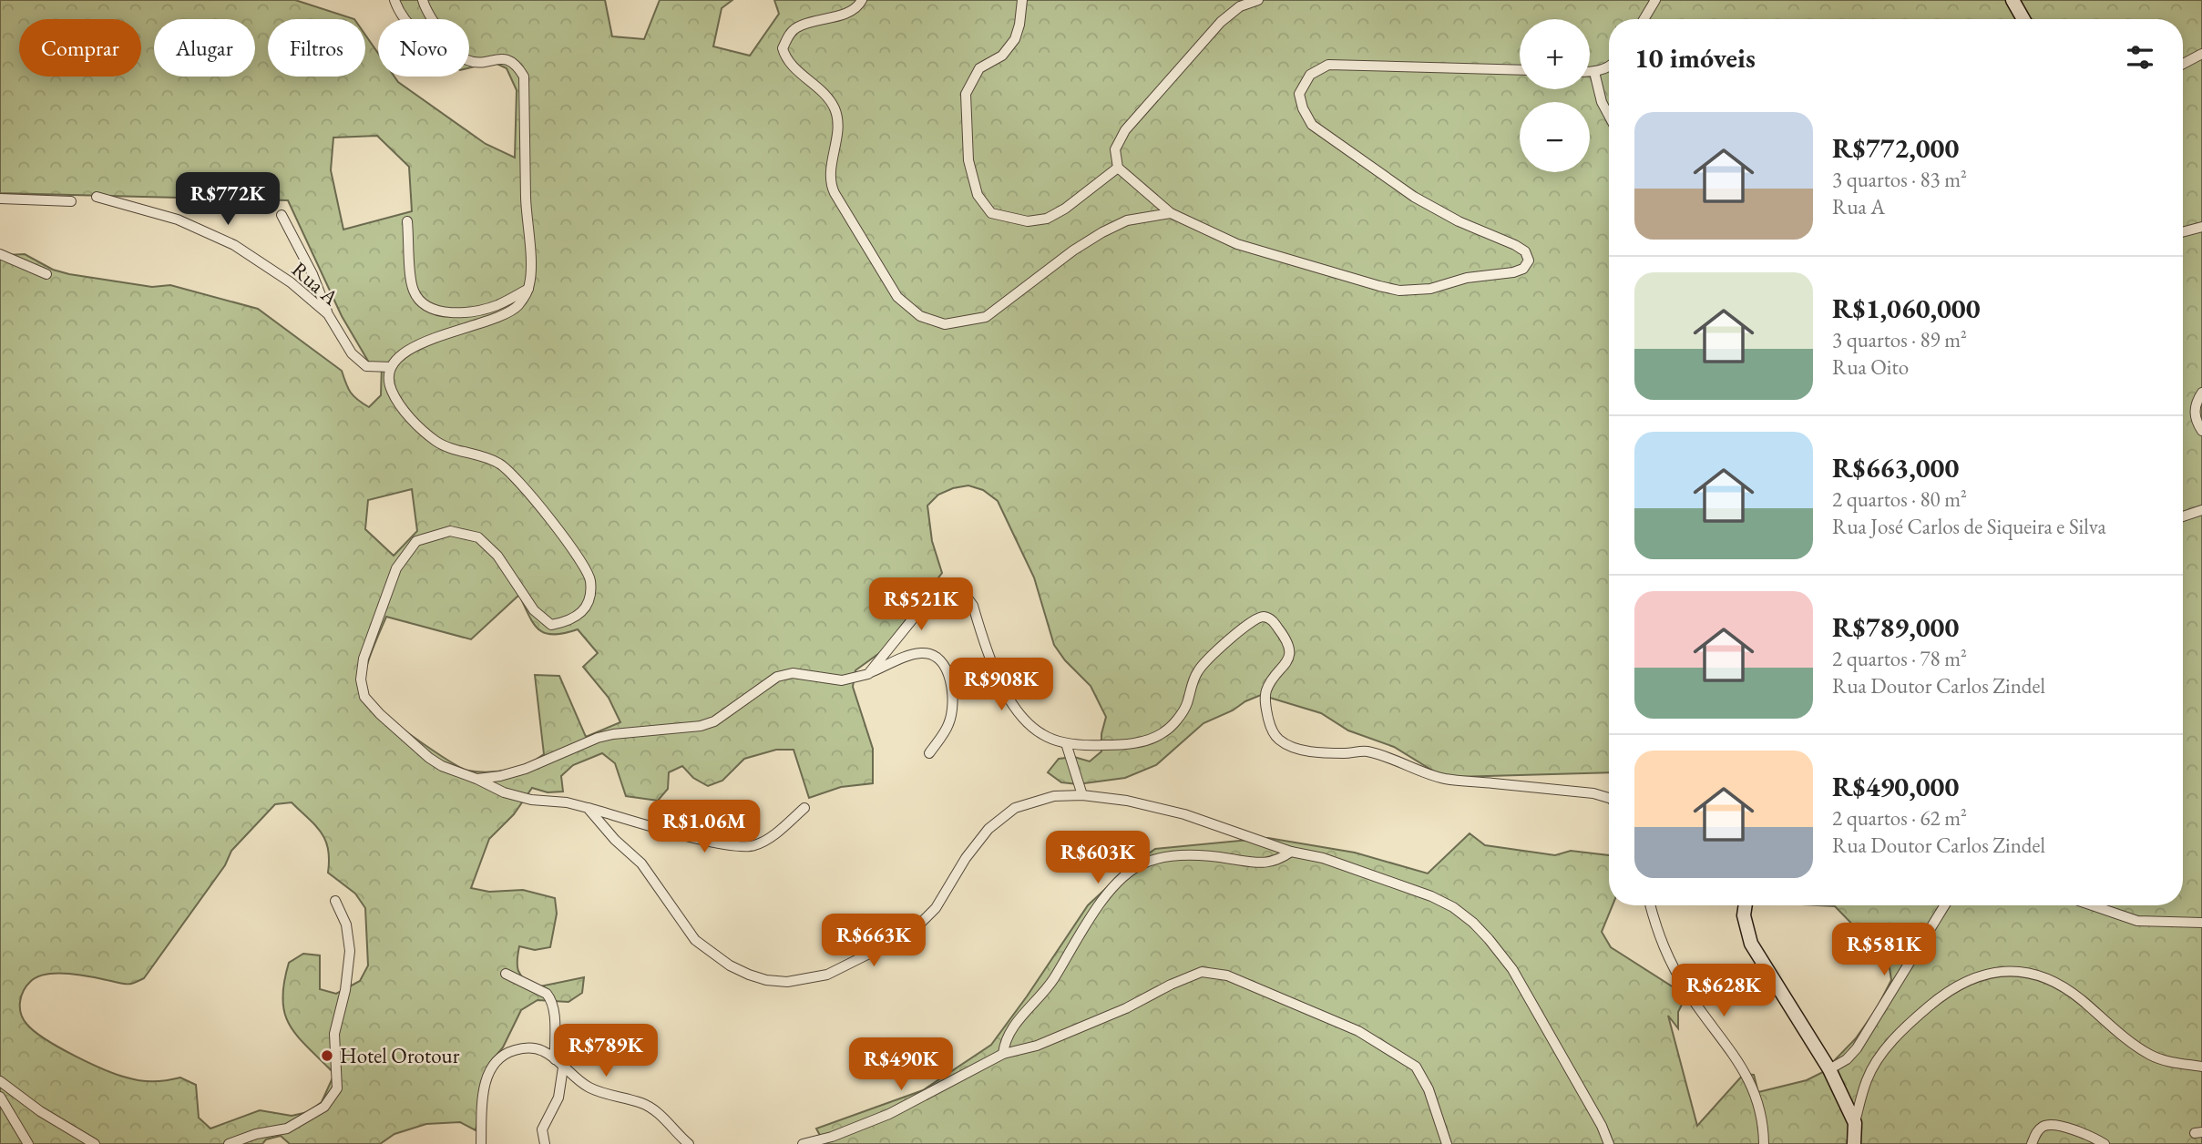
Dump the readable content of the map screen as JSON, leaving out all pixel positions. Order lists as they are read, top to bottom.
{
  "streets": {
    "street": ["Rua A"]
  },
  "places": ["Hotel Orotour"],
  "page": {
    "map_buttons": ["+", "−"],
    "chip": [
      "Comprar",
      "Alugar",
      "Filtros",
      "Novo"
    ],
    "heading": "10 imóveis",
    "list": [
      {
        "name": "R$772,000",
        "note": "3 quartos · 83 m² · Rua A"
      },
      {
        "name": "R$1,060,000",
        "note": "3 quartos · 89 m² · Rua Oito"
      },
      {
        "name": "R$663,000",
        "note": "2 quartos · 80 m² · Rua José Carlos de Siqueira e Silva"
      },
      {
        "name": "R$789,000",
        "note": "2 quartos · 78 m² · Rua Doutor Carlos Zindel"
      },
      {
        "name": "R$490,000",
        "note": "2 quartos · 62 m² · Rua Doutor Carlos Zindel"
      }
    ],
    "price": [
      "R$772K",
      "R$521K",
      "R$908K",
      "R$1.06M",
      "R$603K",
      "R$663K",
      "R$581K",
      "R$628K",
      "R$789K",
      "R$490K"
    ]
  }
}
